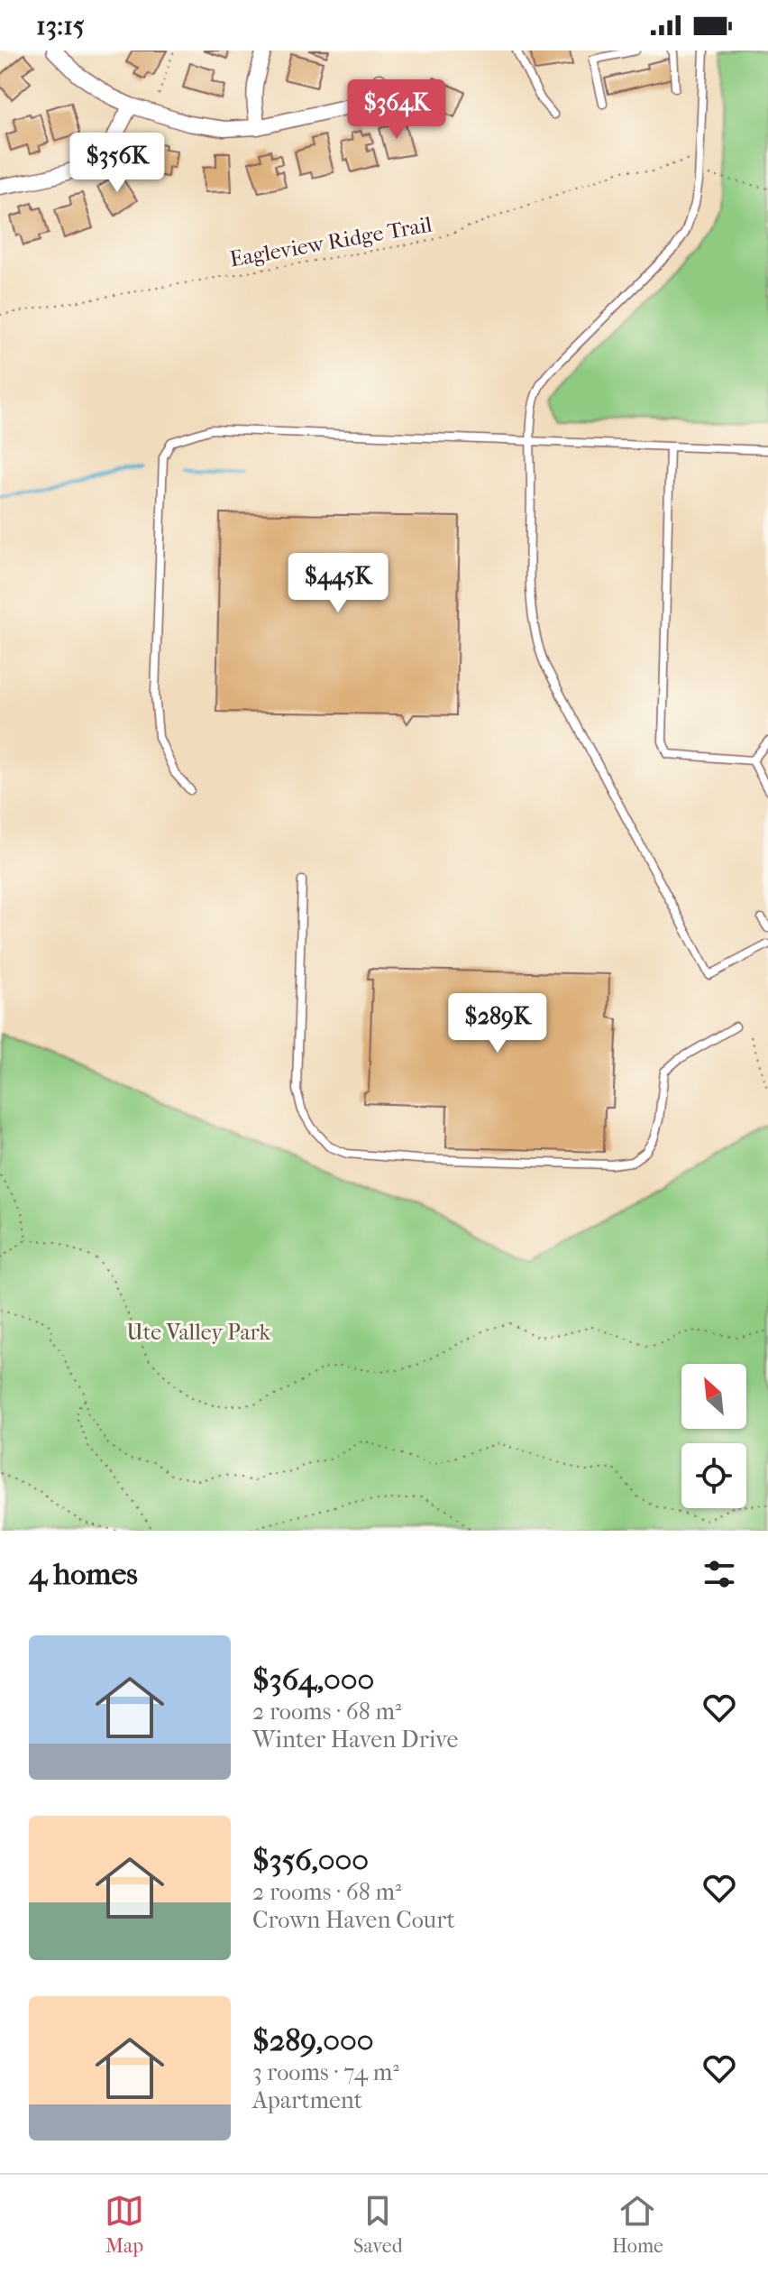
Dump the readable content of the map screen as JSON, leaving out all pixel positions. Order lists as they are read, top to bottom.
{
  "streets": {
    "path": ["Eagleview Ridge Trail"]
  },
  "parks": ["Ute Valley Park"],
  "north": "top left",
  "page": {
    "status": "13:15",
    "price": [
      "$364K",
      "$356K",
      "$445K",
      "$289K"
    ],
    "heading": "4 homes",
    "list": [
      {
        "name": "$364,000",
        "note": "2 rooms · 68 m² · Winter Haven Drive"
      },
      {
        "name": "$356,000",
        "note": "2 rooms · 68 m² · Crown Haven Court"
      },
      {
        "name": "$289,000",
        "note": "3 rooms · 74 m² · Apartment"
      }
    ],
    "tabs": ["Map", "Saved", "Home"]
  }
}
